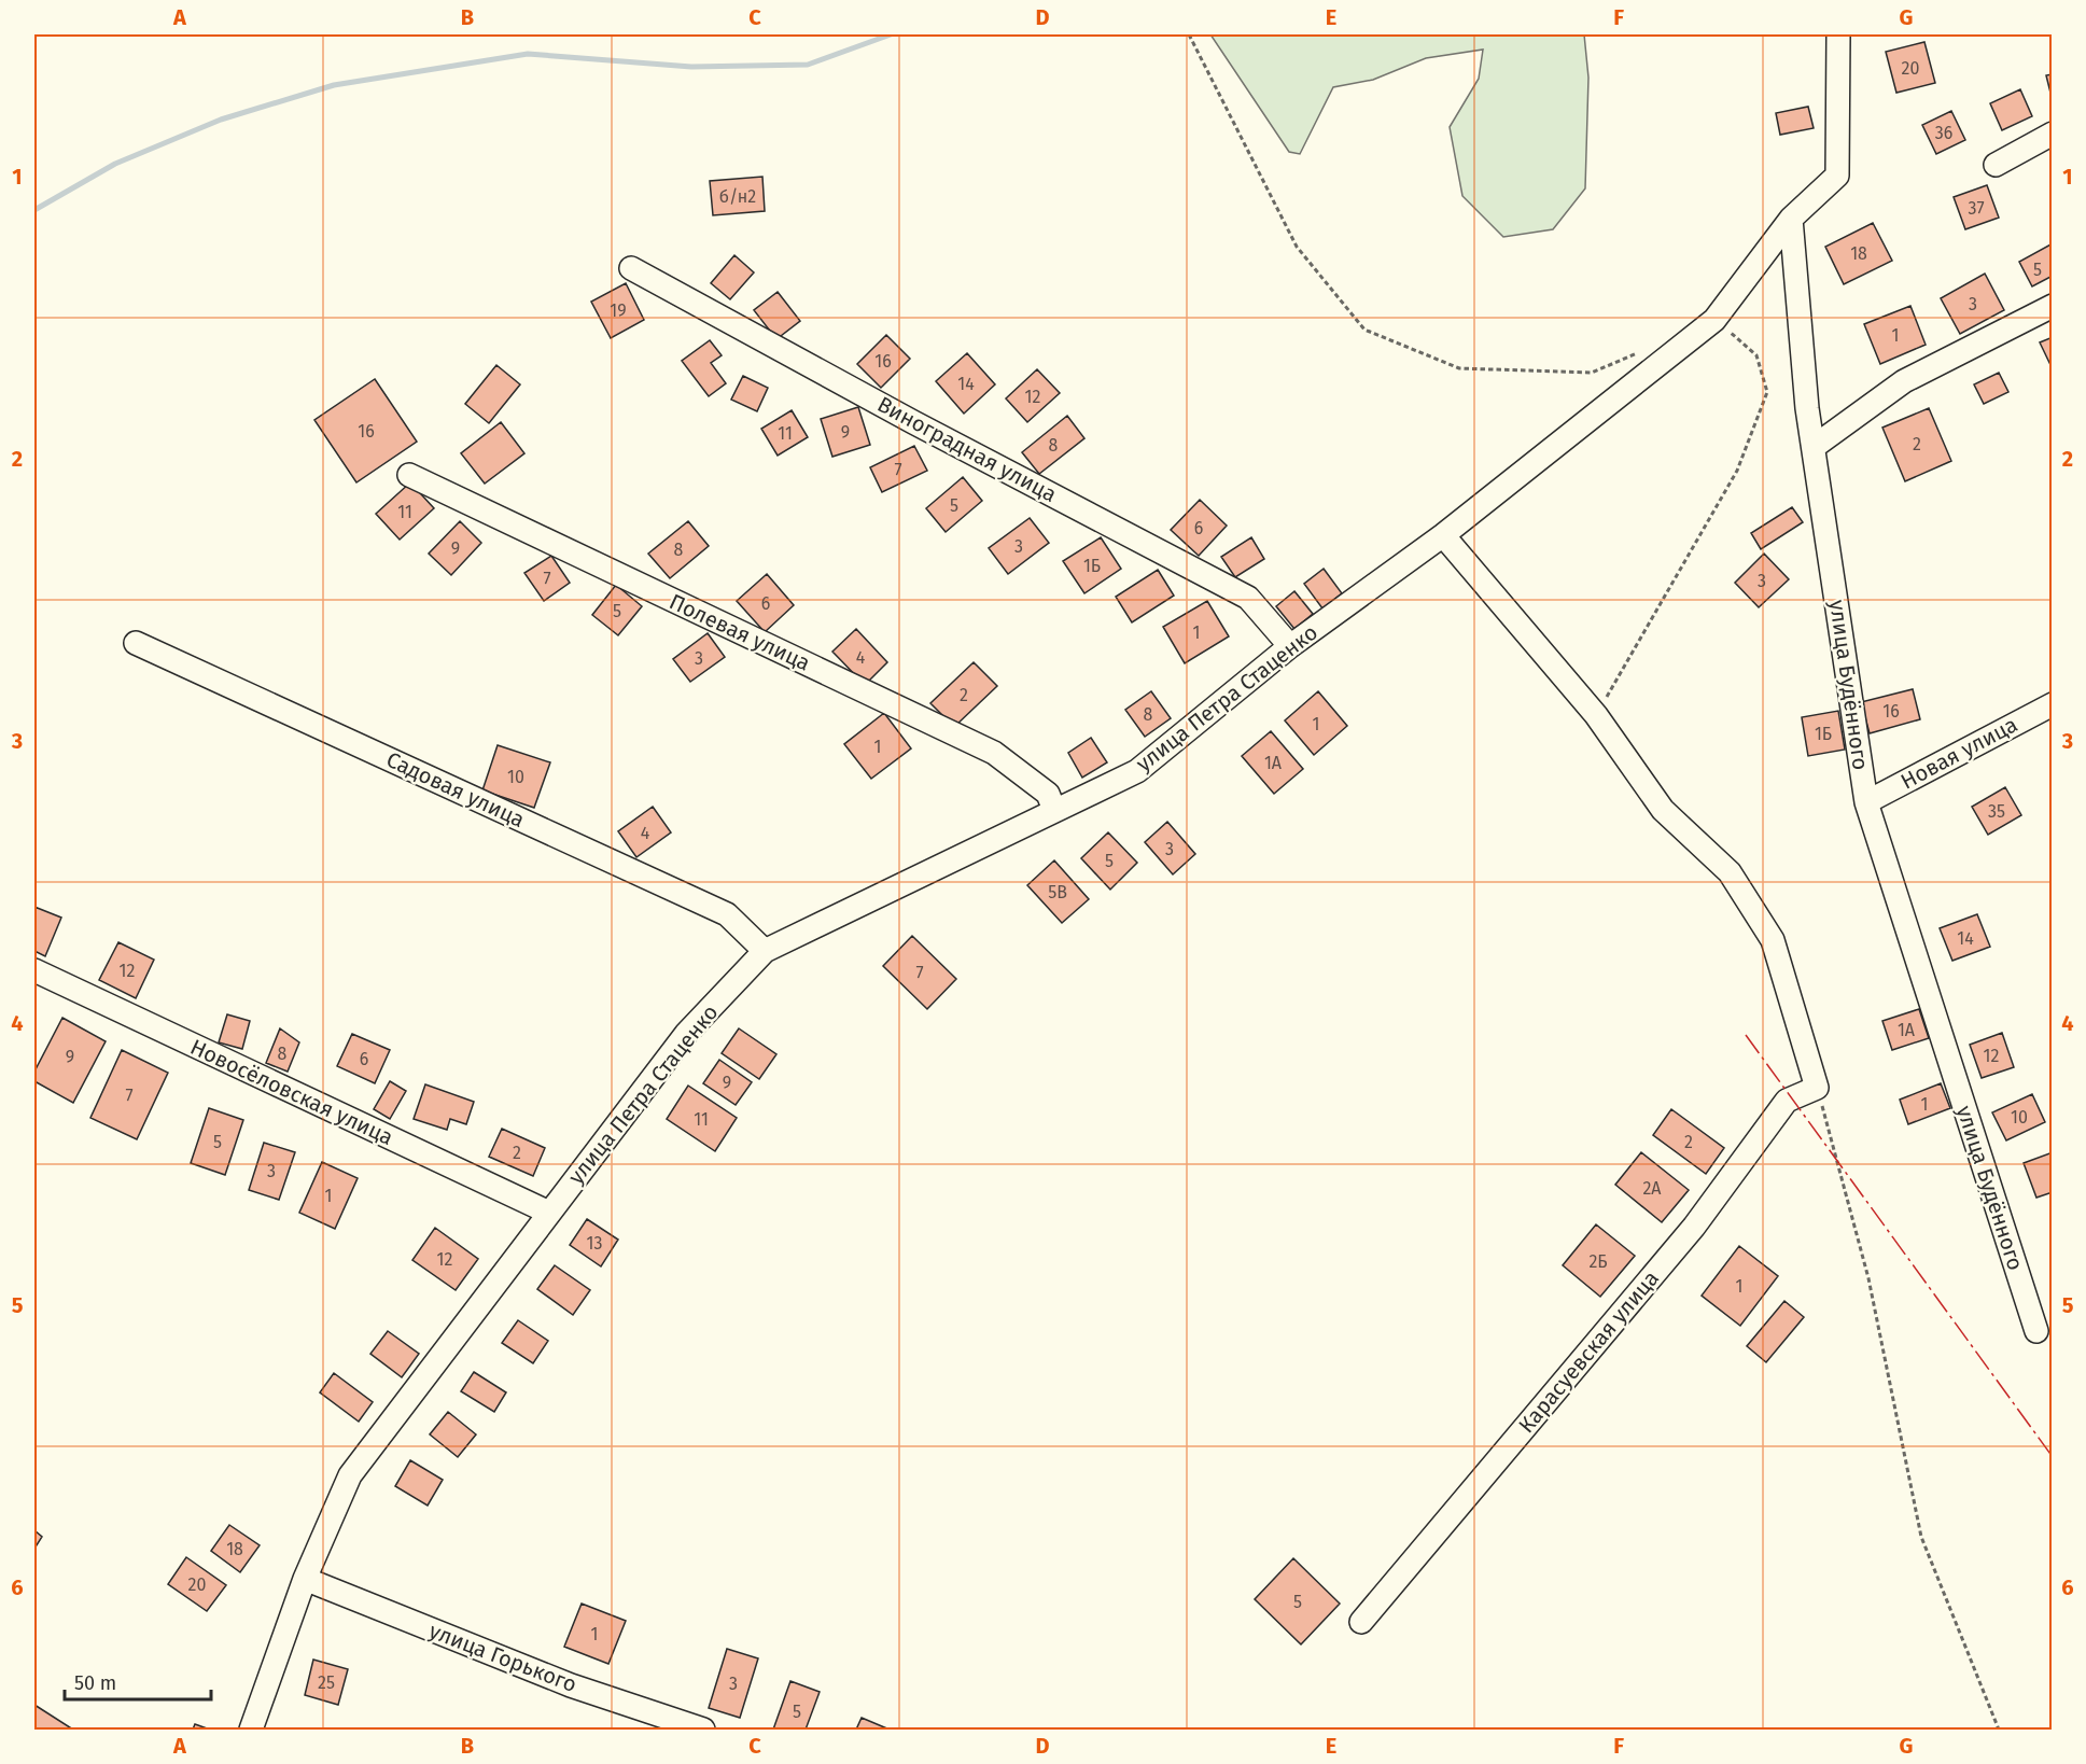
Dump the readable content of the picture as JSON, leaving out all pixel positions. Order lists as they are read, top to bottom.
{
  "streets": {
    "street": [
      "Виноградная улица",
      "Полевая улица",
      "улица Будённого",
      "улица Петра Стаценко",
      "Новая улица",
      "Садовая улица",
      "Новосёловская улица",
      "Карасуевская улица",
      "улица Горького"
    ]
  },
  "crossings": [
    ["Виноградная улица", "улица Петра Стаценко"],
    ["Полевая улица", "улица Петра Стаценко"],
    ["улица Будённого", "улица Петра Стаценко"],
    ["улица Будённого", "Новая улица"],
    ["улица Петра Стаценко", "Садовая улица"],
    ["улица Петра Стаценко", "Новосёловская улица"],
    ["улица Петра Стаценко", "улица Горького"]
  ],
  "house_numbers": [
    "20",
    "36",
    "б/н2",
    "37",
    "18",
    "5",
    "3",
    "19",
    "1",
    "16",
    "14",
    "12",
    "16",
    "9",
    "11",
    "2",
    "8",
    "7",
    "5",
    "11",
    "6",
    "3",
    "9",
    "8",
    "1Б",
    "7",
    "3",
    "6",
    "5",
    "1",
    "4",
    "3",
    "2",
    "16",
    "8",
    "1",
    "1Б",
    "1",
    "1А",
    "10",
    "35",
    "4",
    "3",
    "5",
    "5В",
    "14",
    "12",
    "7",
    "1А",
    "8",
    "12",
    "9",
    "6",
    "9",
    "7",
    "1",
    "10",
    "11",
    "5",
    "2",
    "2",
    "3",
    "2А",
    "1",
    "13",
    "12",
    "2Б",
    "1",
    "18",
    "20",
    "5",
    "1",
    "25",
    "3",
    "5"
  ],
  "scale_bar": "50 m",
  "grid": {
    "columns": [
      "A",
      "B",
      "C",
      "D",
      "E",
      "F",
      "G"
    ],
    "rows": [
      "1",
      "2",
      "3",
      "4",
      "5",
      "6"
    ]
  }
}
